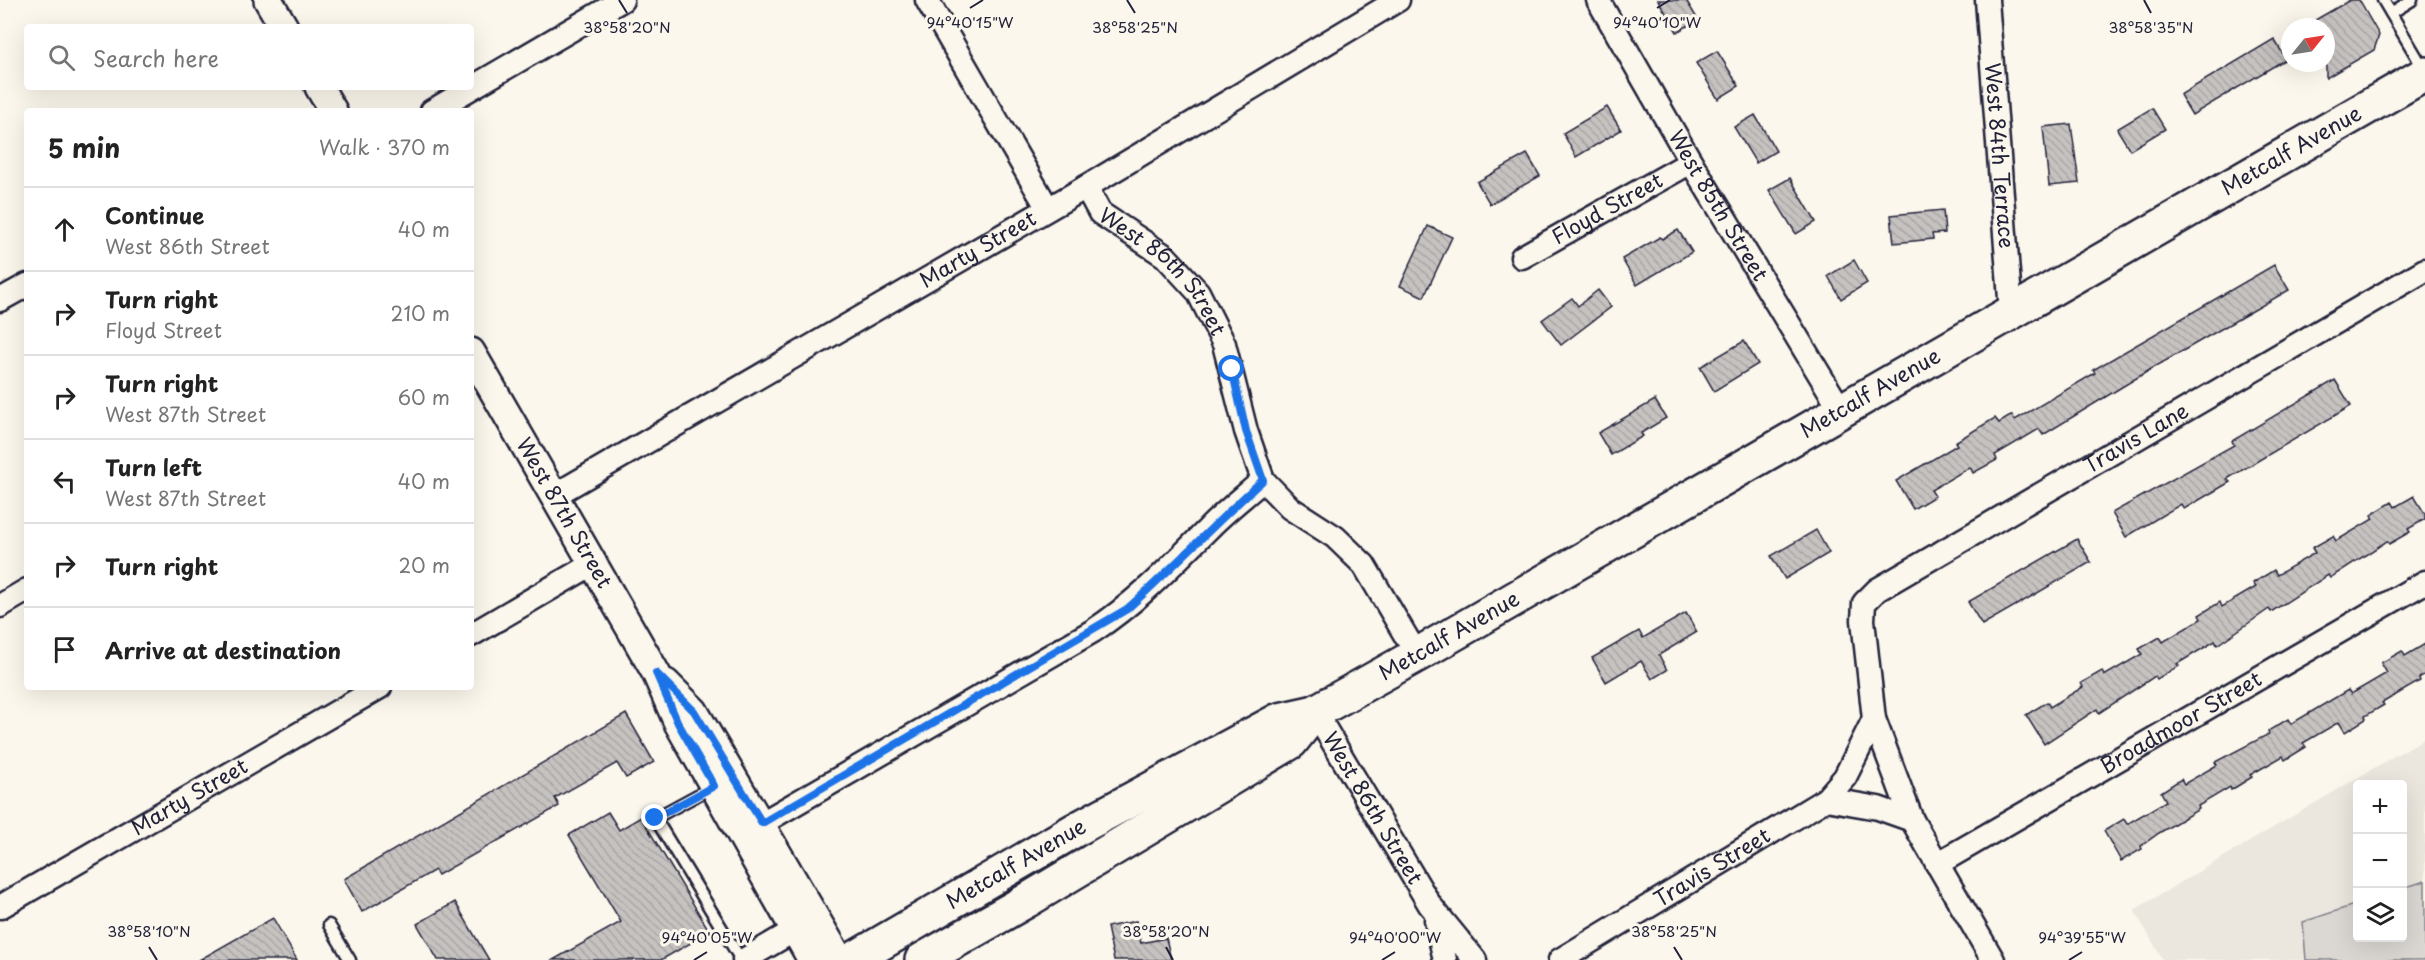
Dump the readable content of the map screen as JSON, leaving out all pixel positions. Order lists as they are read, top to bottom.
{
  "streets": {
    "main road": ["Metcalf Avenue"],
    "street": [
      "West 84th Terrace",
      "West 85th Street",
      "Floyd Street",
      "Marty Street",
      "West 86th Street",
      "Travis Lane",
      "West 87th Street",
      "Broadmoor Street",
      "Travis Street"
    ]
  },
  "crossings": [
    ["Metcalf Avenue", "West 84th Terrace"],
    ["Metcalf Avenue", "West 85th Street"],
    ["Metcalf Avenue", "West 86th Street"],
    ["West 85th Street", "Floyd Street"],
    ["Marty Street", "West 86th Street"],
    ["Marty Street", "West 87th Street"],
    ["Travis Lane", "Travis Street"]
  ],
  "north": "top right",
  "page": {
    "search": "Search here",
    "heading": ["5 min", "Walk · 370 m"],
    "list": [
      ["Continue", "West 86th Street", "40 m"],
      ["Turn right", "Floyd Street", "210 m"],
      ["Turn right", "West 87th Street", "60 m"],
      ["Turn left", "West 87th Street", "40 m"],
      ["Turn right", "20 m"],
      "Arrive at destination"
    ],
    "map_buttons": ["+", "−"]
  },
  "coordinates": [
    "94°40'15\"W",
    "94°40'10\"W",
    "38°58'20\"N",
    "38°58'25\"N",
    "38°58'35\"N",
    "38°58'10\"N",
    "94°40'05\"W",
    "94°40'00\"W",
    "94°39'55\"W"
  ]
}
